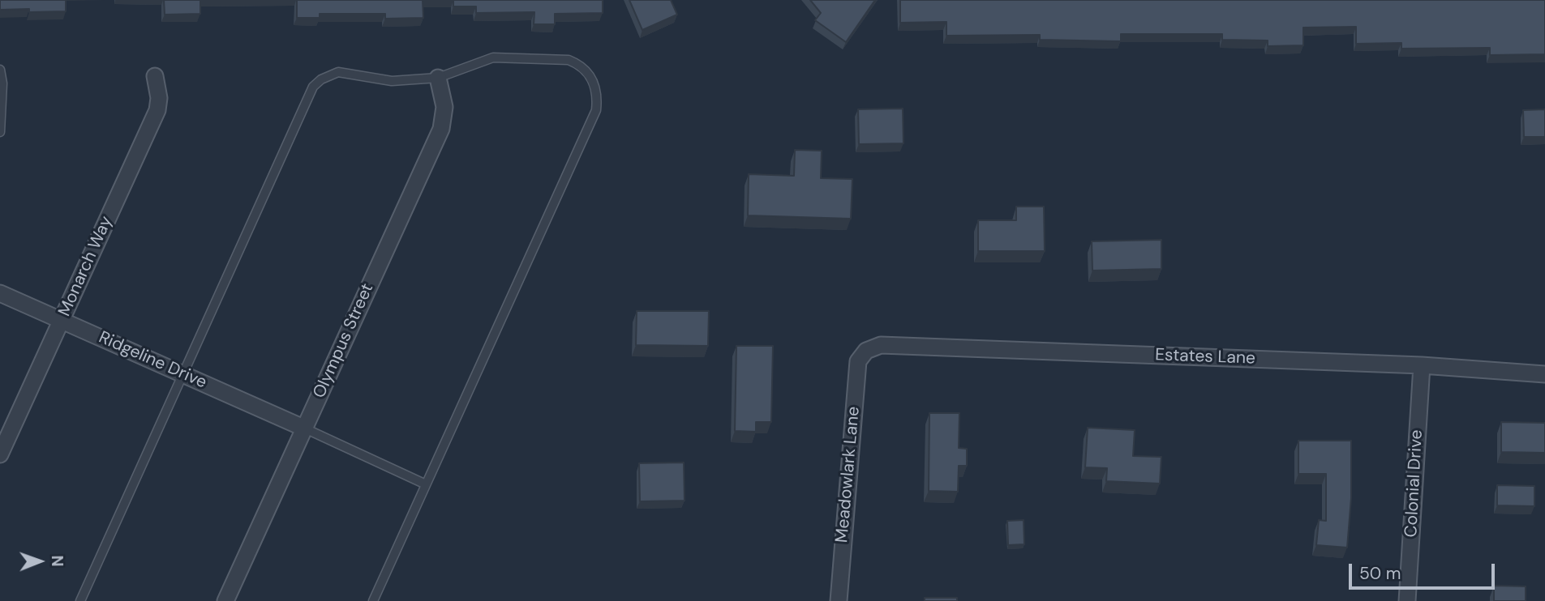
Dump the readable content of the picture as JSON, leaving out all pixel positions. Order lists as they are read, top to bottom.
{
  "streets": {
    "street": [
      "Monarch Way",
      "Olympus Street",
      "Estates Lane",
      "Ridgeline Drive",
      "Meadowlark Lane",
      "Colonial Drive"
    ]
  },
  "crossings": [
    ["Monarch Way", "Ridgeline Drive"],
    ["Olympus Street", "Ridgeline Drive"],
    ["Estates Lane", "Meadowlark Lane"],
    ["Estates Lane", "Colonial Drive"]
  ],
  "scale_bar": "50 m",
  "north": "right"
}
